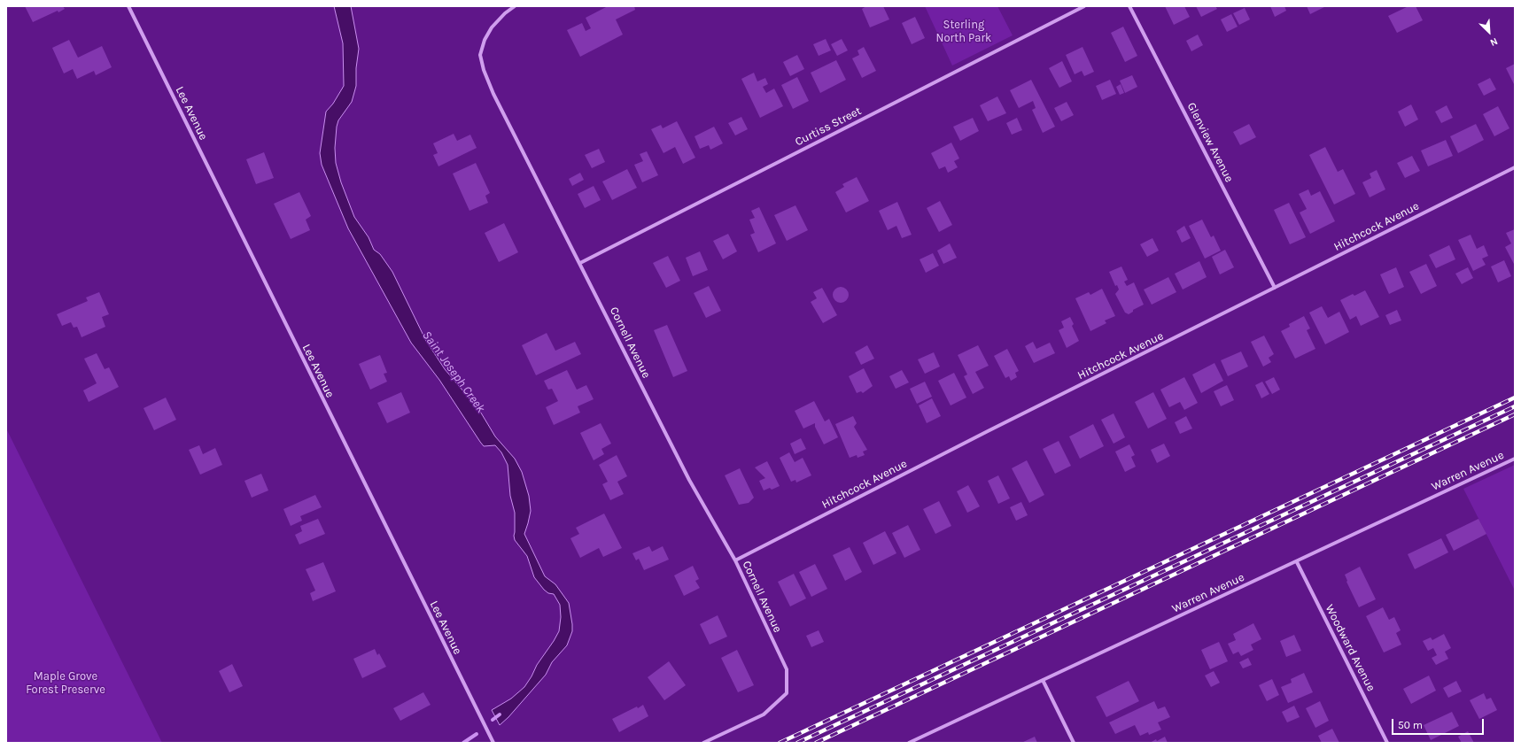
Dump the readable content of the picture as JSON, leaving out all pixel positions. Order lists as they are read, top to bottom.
{
  "streets": {
    "street": [
      "Lee Avenue",
      "Curtiss Street",
      "Glenview Avenue",
      "Hitchcock Avenue",
      "Cornell Avenue",
      "Warren Avenue",
      "Woodward Avenue"
    ]
  },
  "crossings": [
    ["Curtiss Street", "Cornell Avenue"],
    ["Glenview Avenue", "Hitchcock Avenue"],
    ["Hitchcock Avenue", "Cornell Avenue"],
    ["Warren Avenue", "Woodward Avenue"]
  ],
  "water": ["Saint Joseph Creek"],
  "parks": ["Sterling North Park", "Maple Grove Forest Preserve"],
  "scale_bar": "50 m",
  "north": "bottom right"
}
